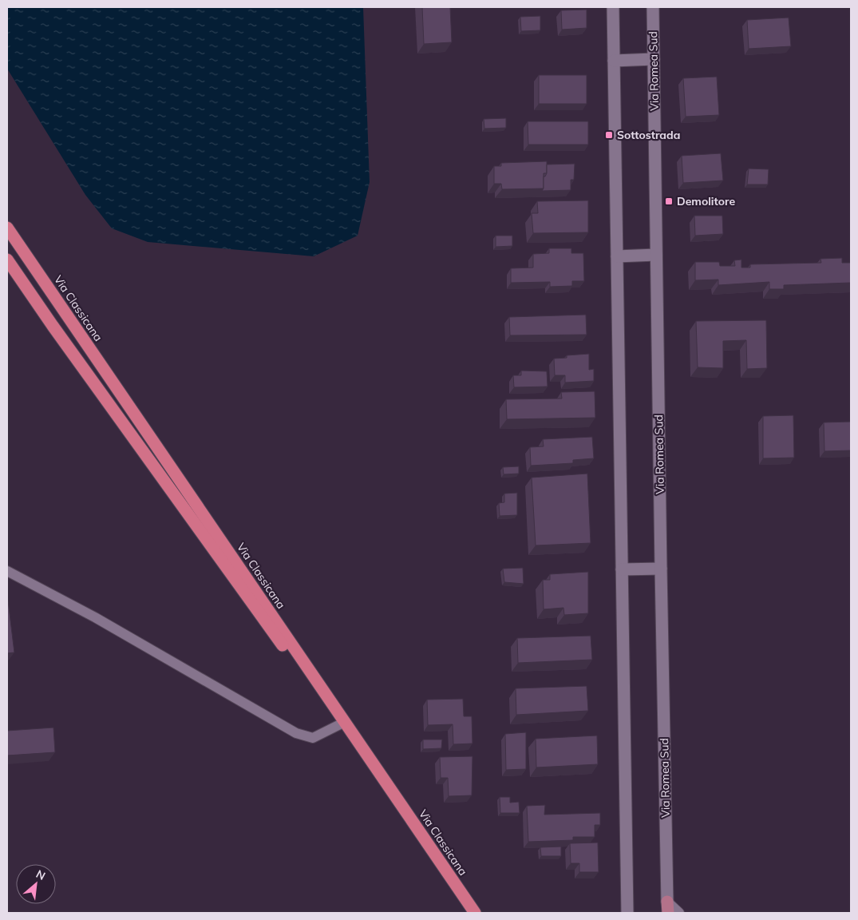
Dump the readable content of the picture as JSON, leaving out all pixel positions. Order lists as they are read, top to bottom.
{
  "streets": {
    "highway": ["Via Classicana"],
    "street": ["Via Romea Sud"]
  },
  "places": {
    "transit": ["Sottostrada", "Demolitore"]
  },
  "north": "top right"
}
